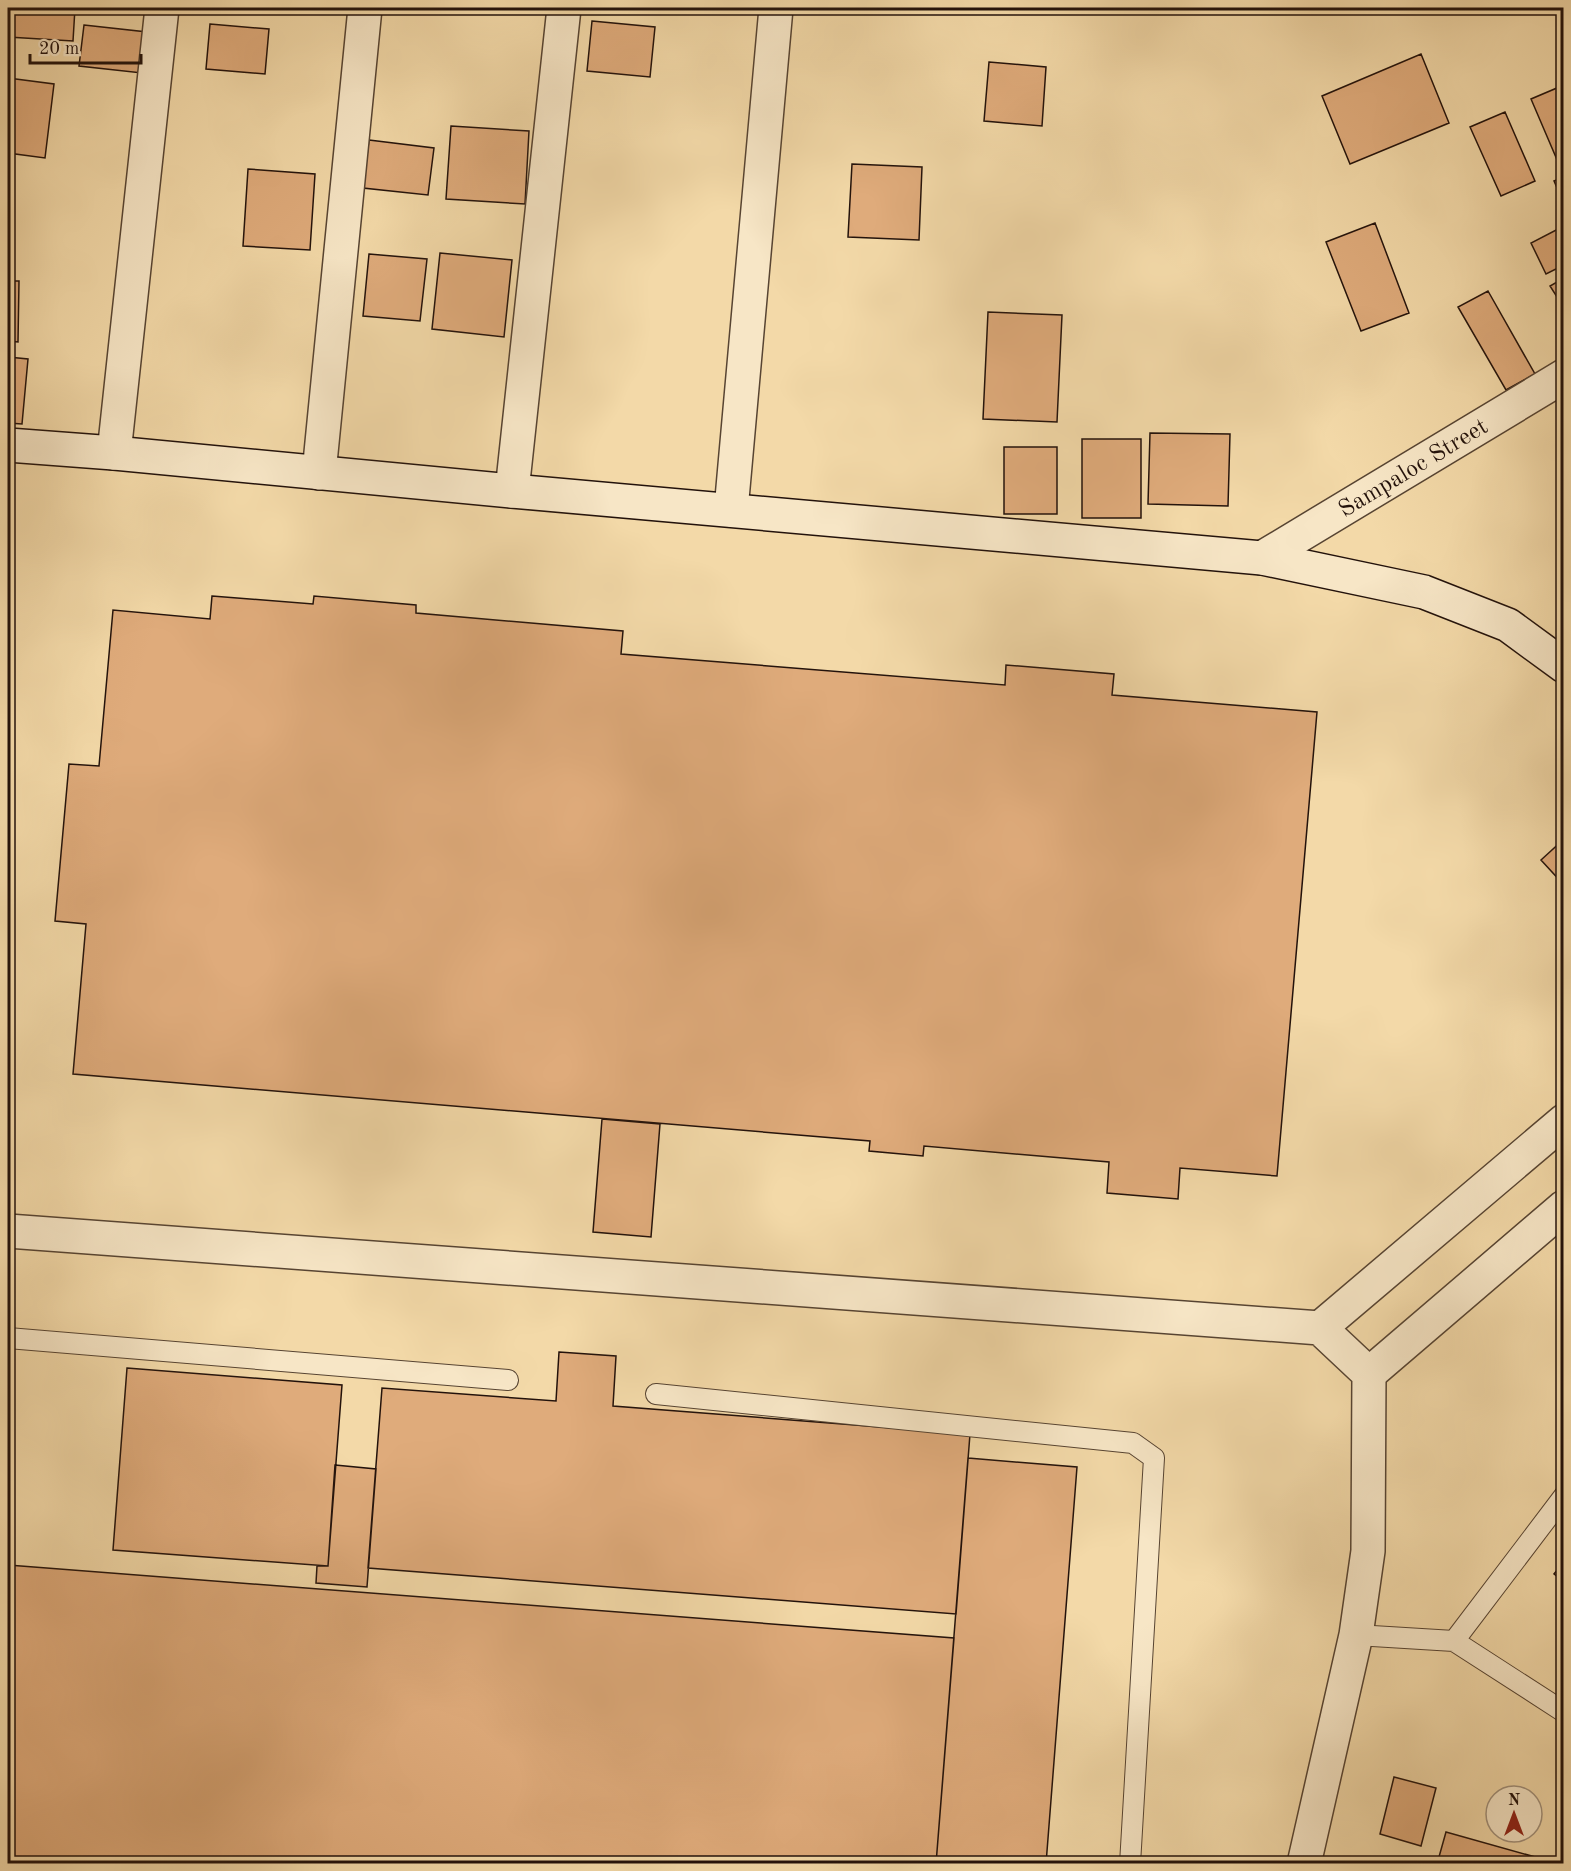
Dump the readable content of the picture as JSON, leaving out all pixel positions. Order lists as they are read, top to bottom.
{
  "streets": {
    "street": ["Sampaloc Street"]
  },
  "scale_bar": "20 m",
  "north": "top"
}
